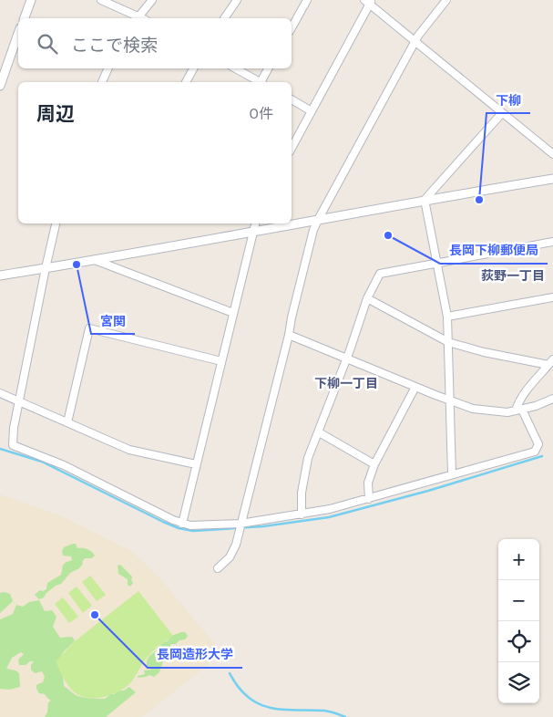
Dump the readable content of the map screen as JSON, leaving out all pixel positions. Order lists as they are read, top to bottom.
{
  "districts": ["荻野一丁目", "下柳一丁目"],
  "places": [
    "下柳",
    "長岡下柳郵便局",
    "宮関",
    "長岡造形大学"
  ],
  "page": {
    "search": "ここで検索",
    "heading": ["周辺", "0件"],
    "map_buttons": ["+", "−"]
  }
}
